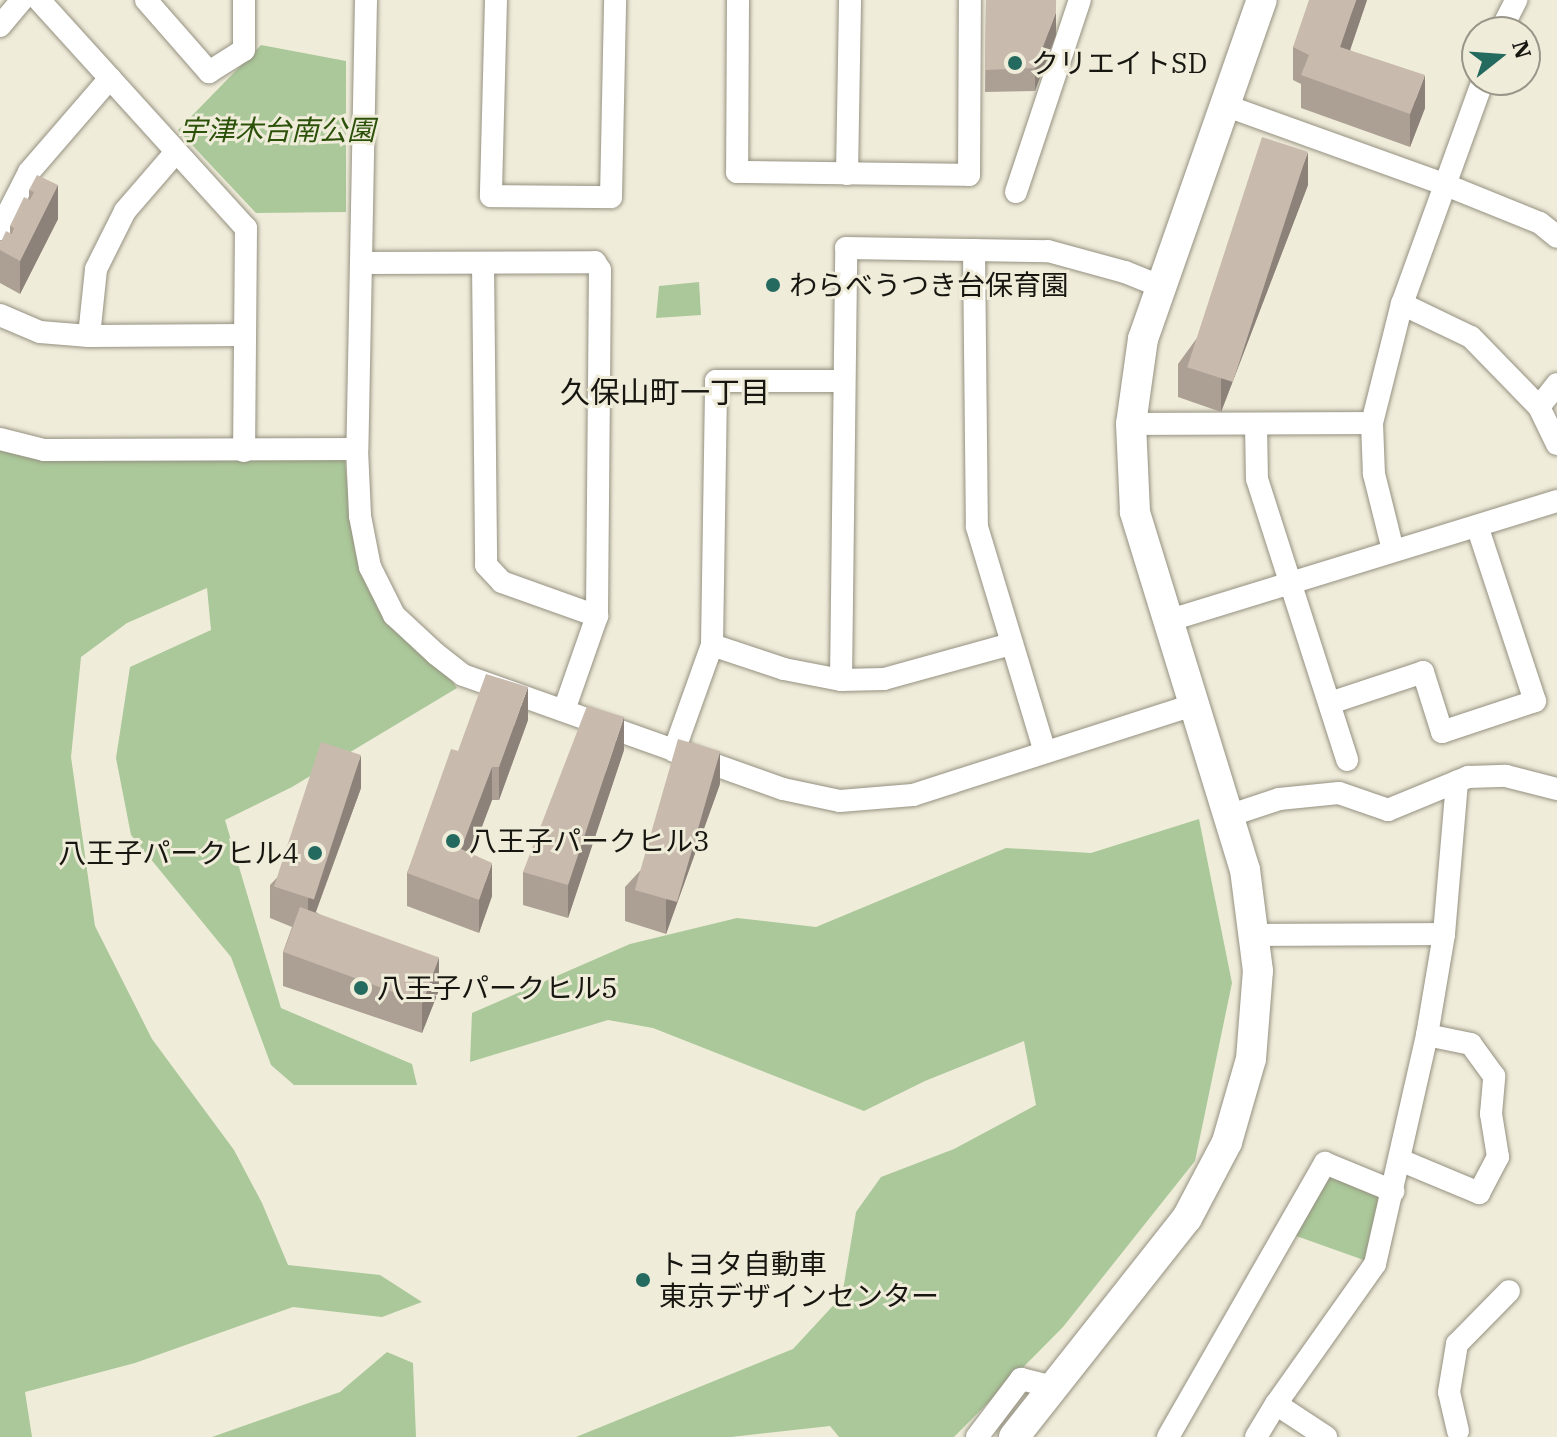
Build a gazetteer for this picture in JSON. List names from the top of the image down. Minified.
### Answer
{"districts":["久保山町一丁目"],"parks":["宇津木台南公園"],"places":["クリエイトSD","わらべうつき台保育園","八王子パークヒル3","八王子パークヒル4","八王子パークヒル5","トヨタ自動車 東京デザインセンター"],"north":"right"}
